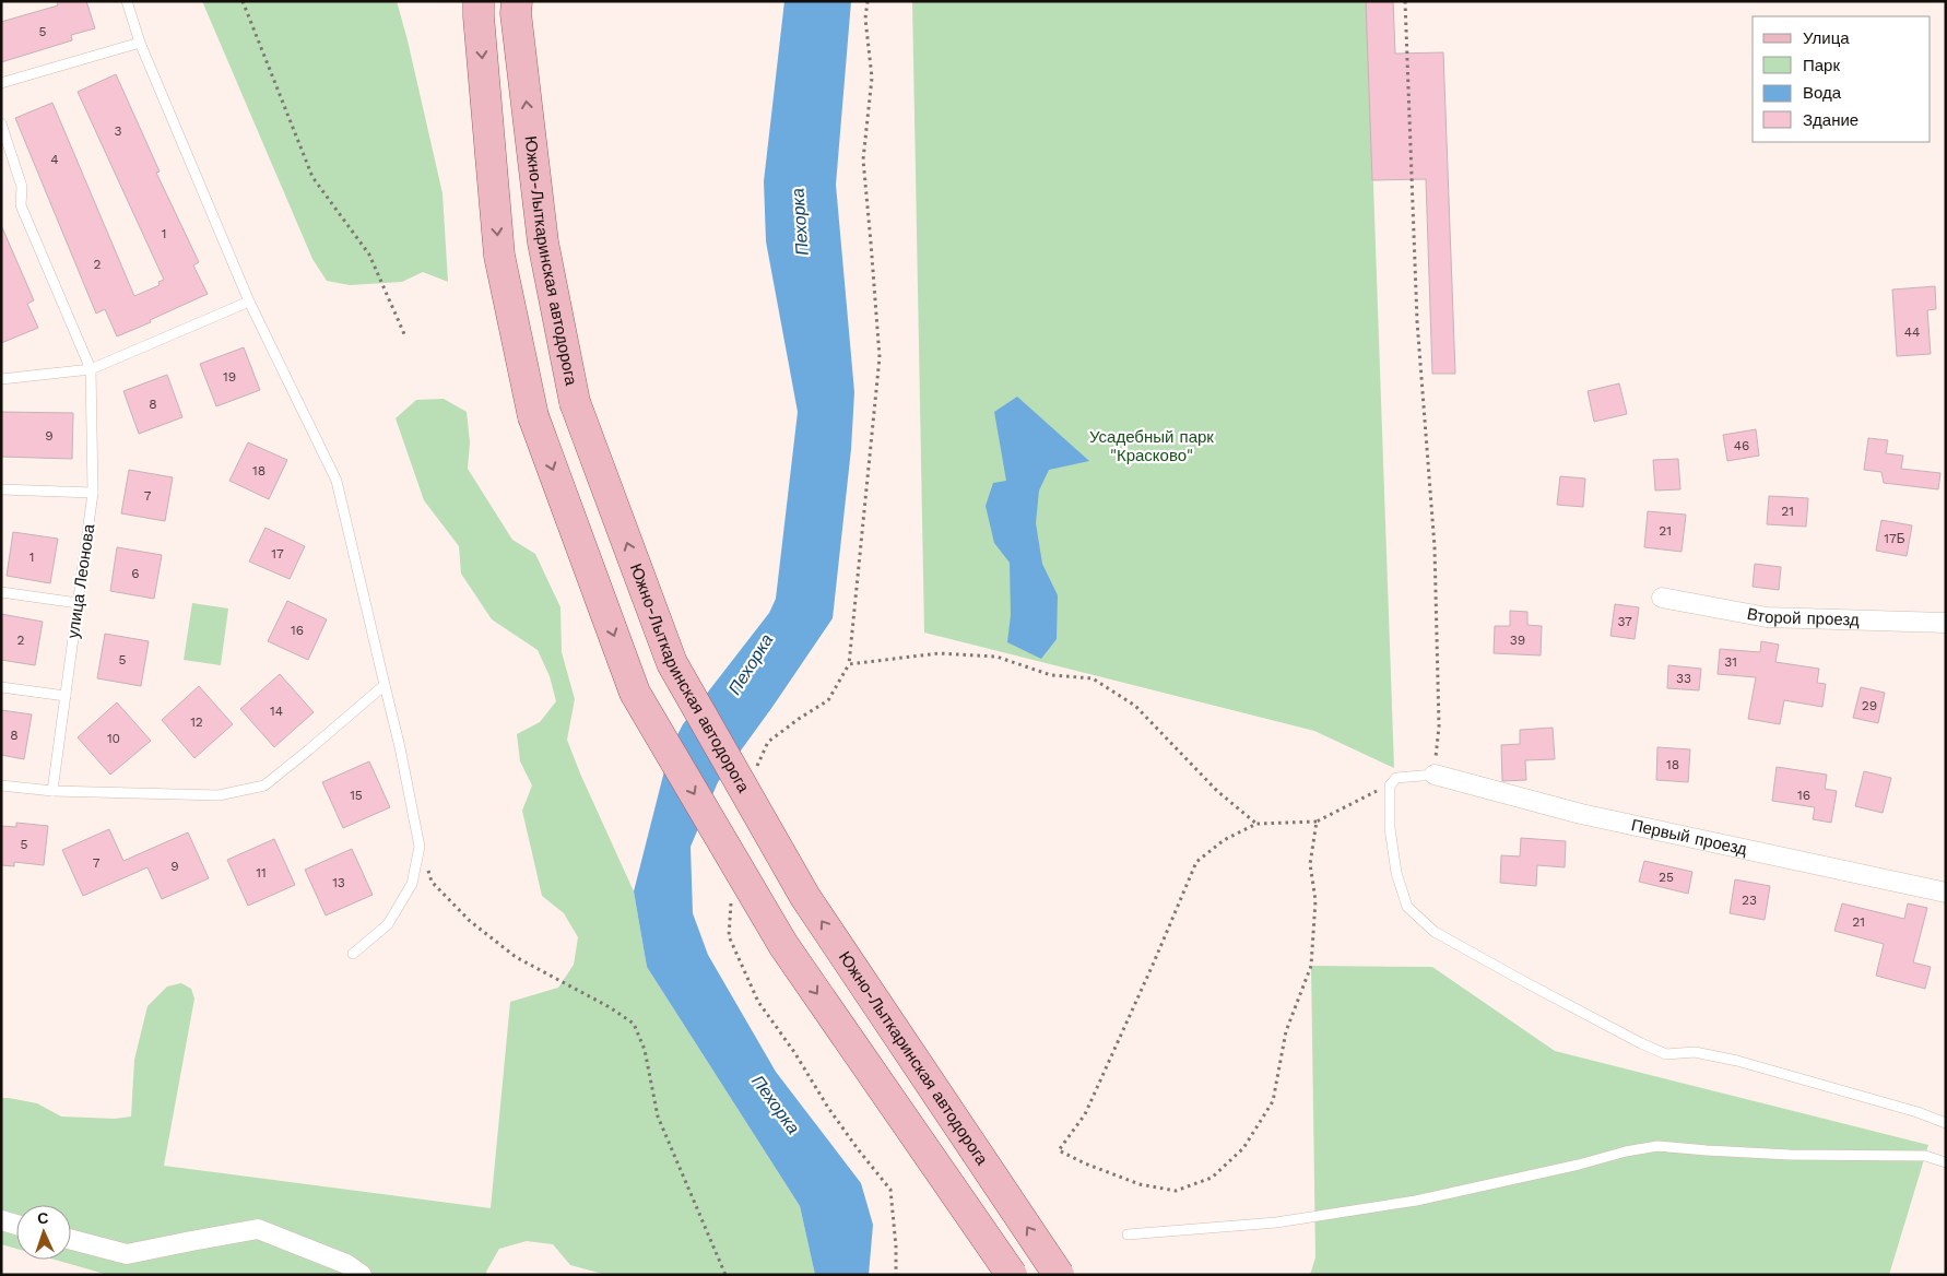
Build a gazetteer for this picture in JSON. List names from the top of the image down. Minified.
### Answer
{"streets":{"main road":["Южно-Лыткаринская автодорога"],"street":["Второй проезд","Первый проезд"],"lane":["улица Леонова"]},"water":["Пехорка"],"parks":["Усадебный парк \"Красково\""],"house_numbers":["5","3","4","1","2","44","19","8","9","46","18","7","21","21","17Б","17","1","6","37","16","2","39","5","31","33","29","14","12","8","10","18","15","16","5","7","9","11","25","13","23","21"],"legend":["Улица","Парк","Вода","Здание"],"north":"top"}
